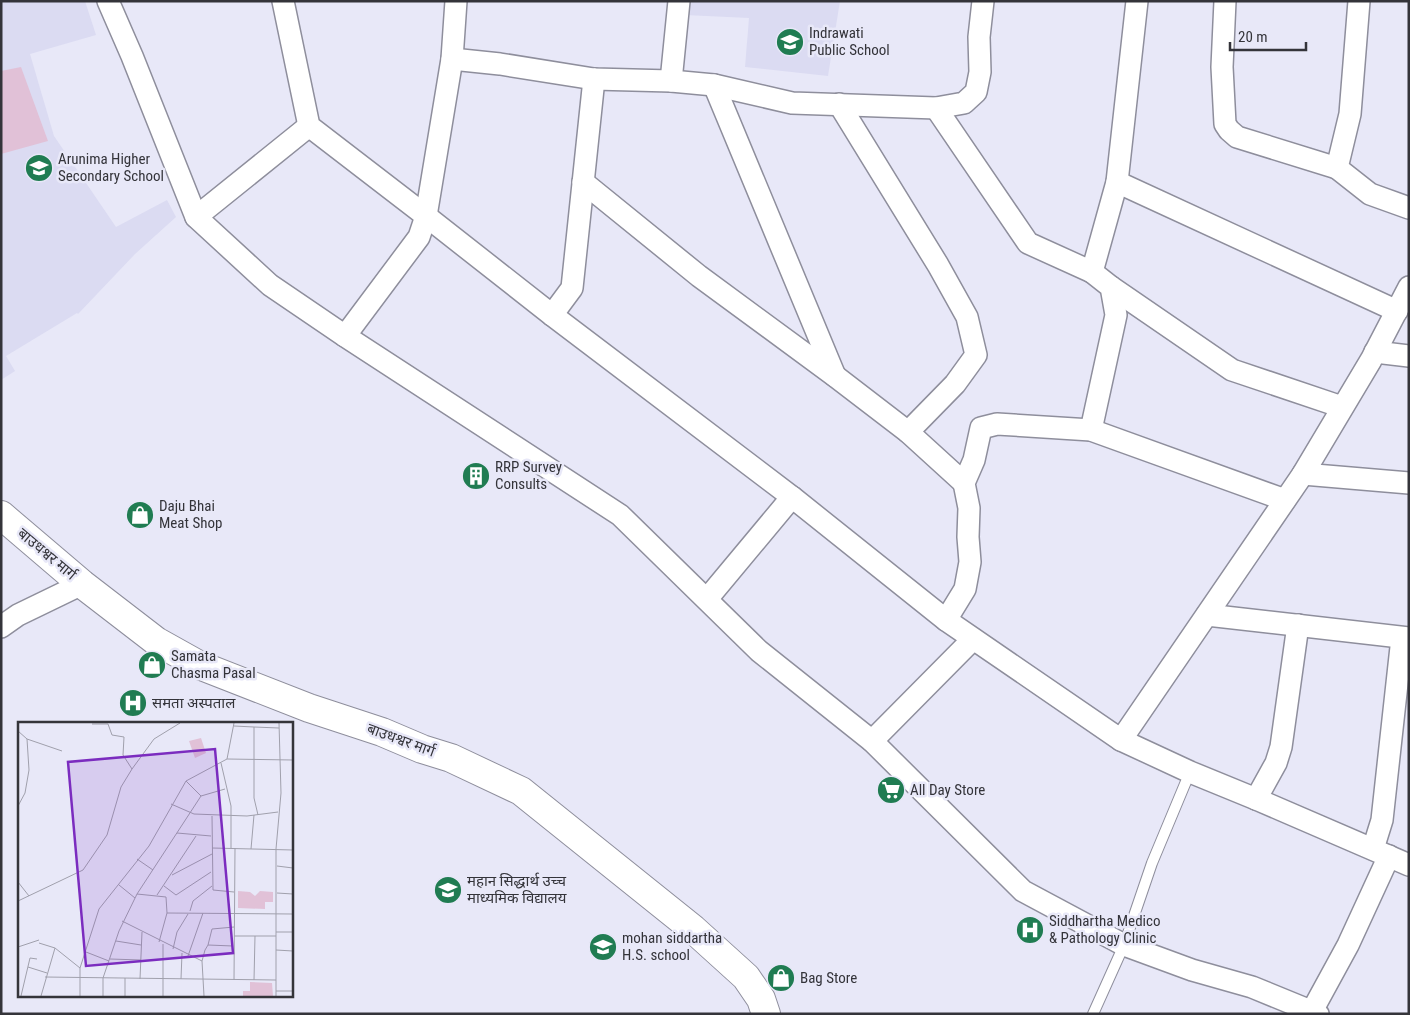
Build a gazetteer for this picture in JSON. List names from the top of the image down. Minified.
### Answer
{"streets":{"main road":["बाउधश्वर मार्ग"]},"places":{"school or university":["Indrawati Public School","Arunima Higher Secondary School","महान सिद्धार्थ उच्च माध्यमिक विद्यालय","mohan siddartha H.S. school"],"building":["RRP Survey Consults"],"shop":["Daju Bhai Meat Shop","Samata Chasma Pasal","Bag Store"],"hospital":["समता अस्पताल","Siddhartha Medico & Pathology Clinic"],"supermarket":["All Day Store"]},"scale_bar":"20 m"}
